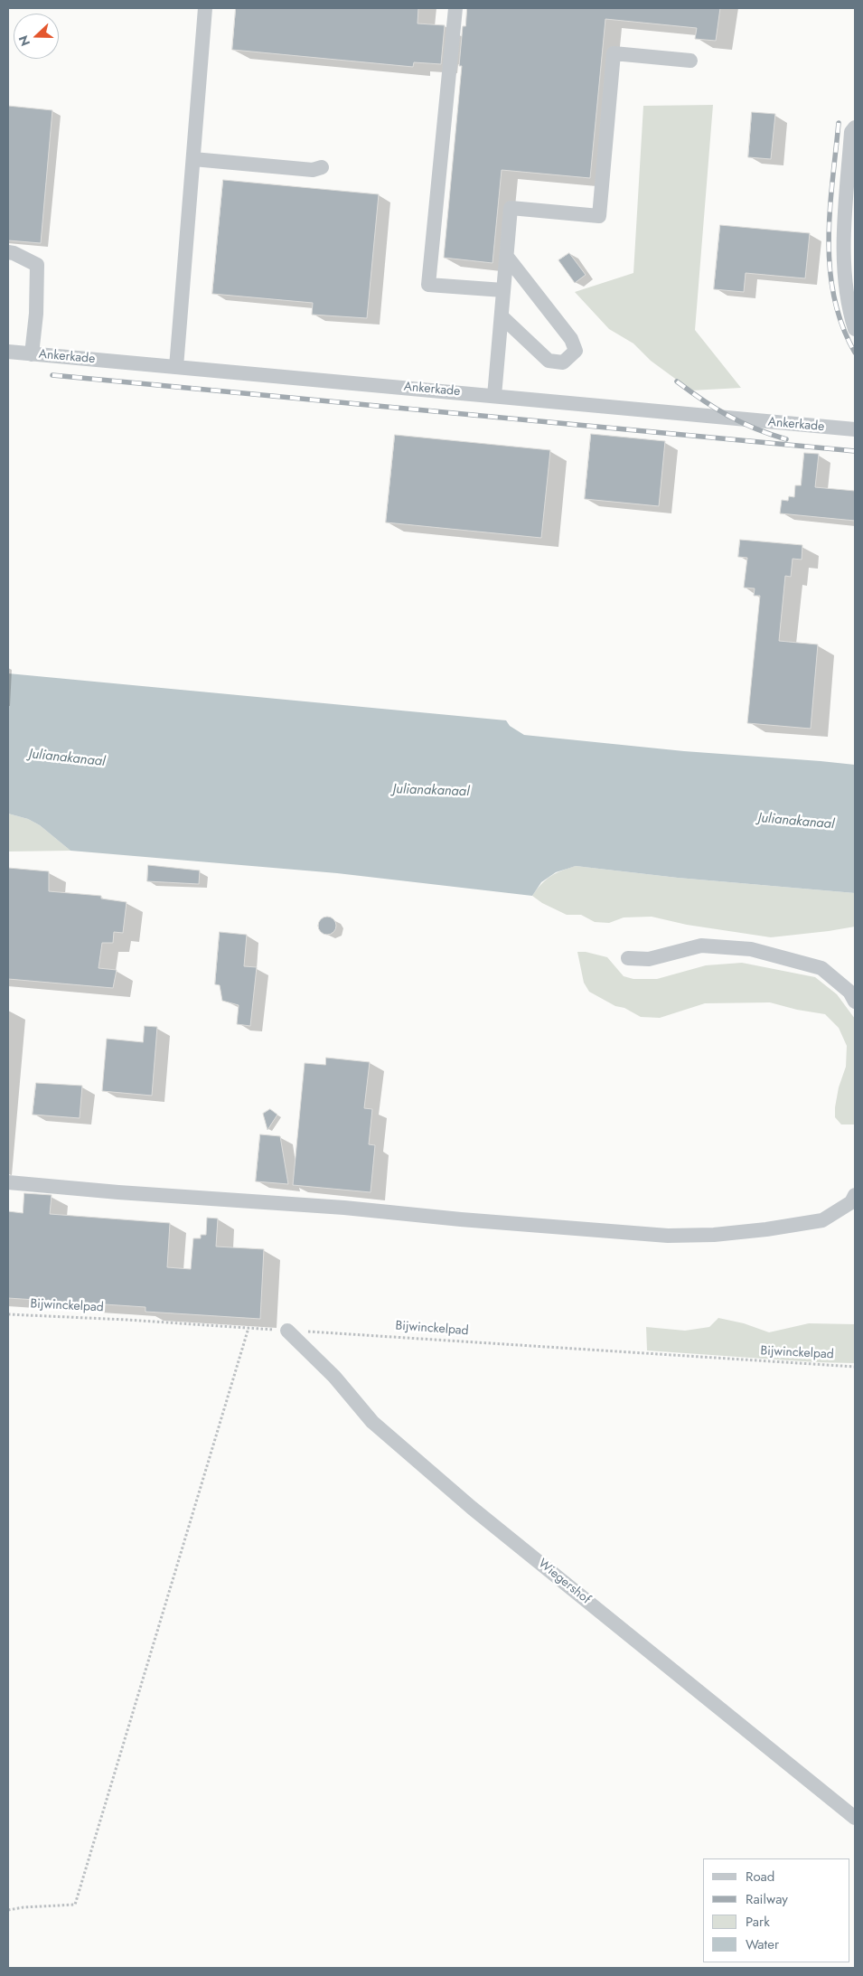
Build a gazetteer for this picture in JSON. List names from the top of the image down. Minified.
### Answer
{"streets":{"street":["Ankerkade","Wiegershof"],"path":["Bijwinckelpad"]},"crossings":[["Bijwinckelpad","Wiegershof"]],"water":["Julianakanaal"],"legend":["Road","Railway","Park","Water"],"north":"left"}
